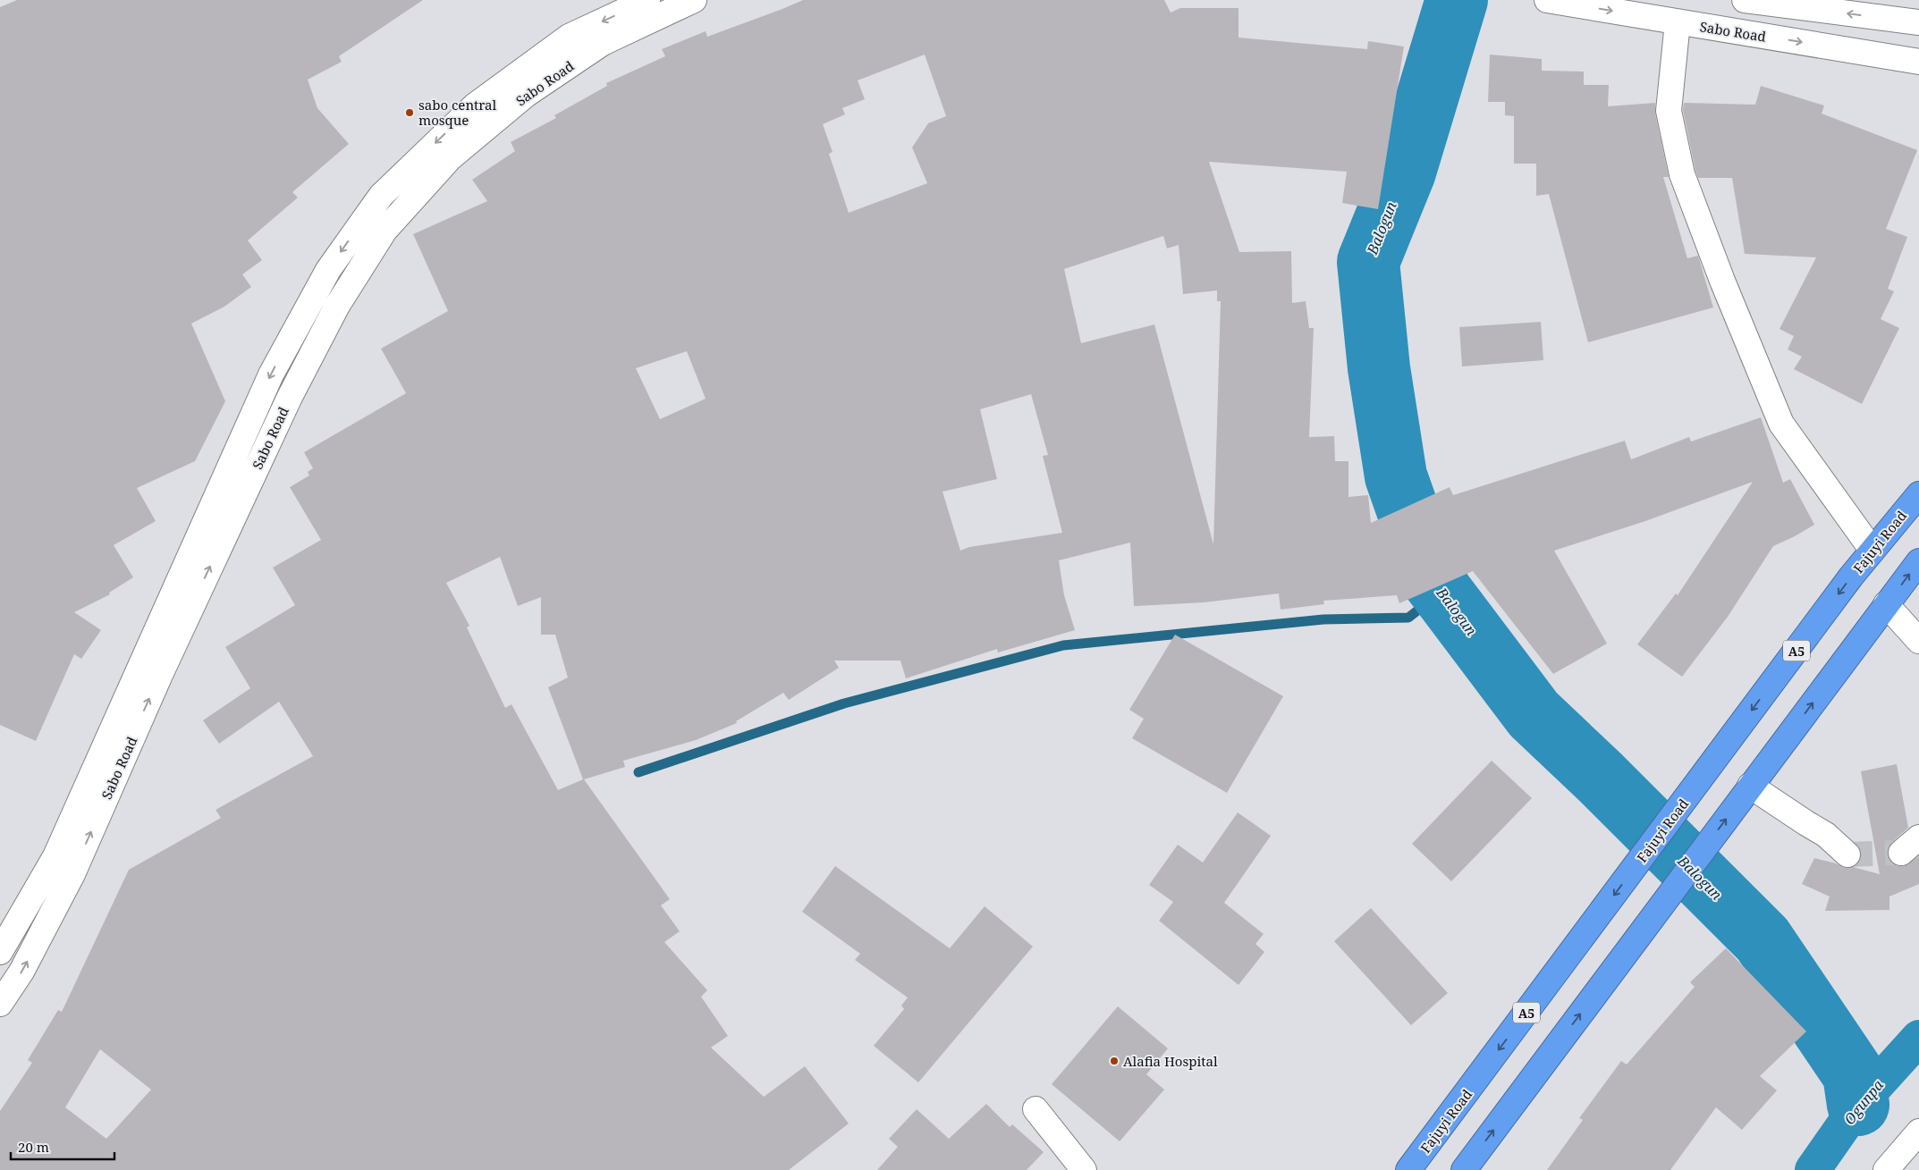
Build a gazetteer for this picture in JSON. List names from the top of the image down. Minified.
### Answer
{"streets":{"highway":["Fajuyi Road","A5"],"street":["Sabo Road"]},"water":["Balogun","Ogunpa"],"places":["sabo central mosque","Alafia Hospital"],"scale_bar":"20 m"}
